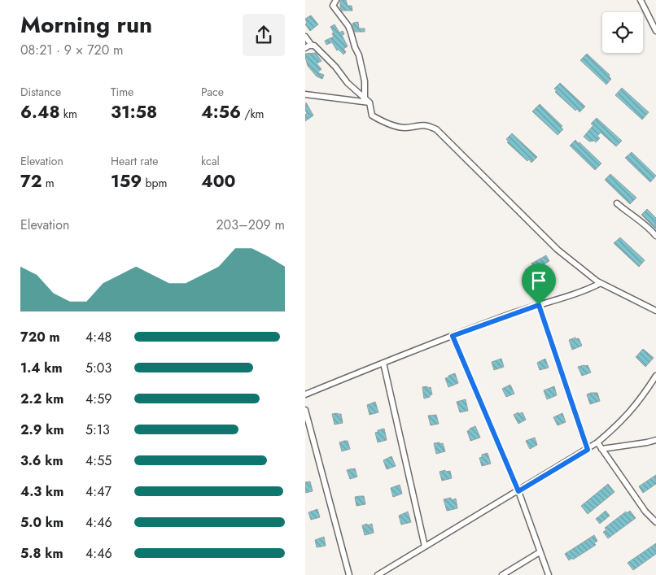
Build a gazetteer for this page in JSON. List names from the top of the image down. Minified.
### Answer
{"page":{"heading":["Morning run","08:21 · 9 × 720 m"],"stats":[["Distance","6.48 km"],["Time","31:58"],["Pace","4:56 /km"],["Elevation","72 m"],["Heart rate","159 bpm"],["kcal","400"]],"chart":["Elevation","203–209 m"],"list":[{"name":"720 m","note":"4:48"},{"name":"1.4 km","note":"5:03"},{"name":"2.2 km","note":"4:59"},{"name":"2.9 km","note":"5:13"},{"name":"3.6 km","note":"4:55"},{"name":"4.3 km","note":"4:47"},{"name":"5.0 km","note":"4:46"},{"name":"5.8 km","note":"4:46"}]}}
